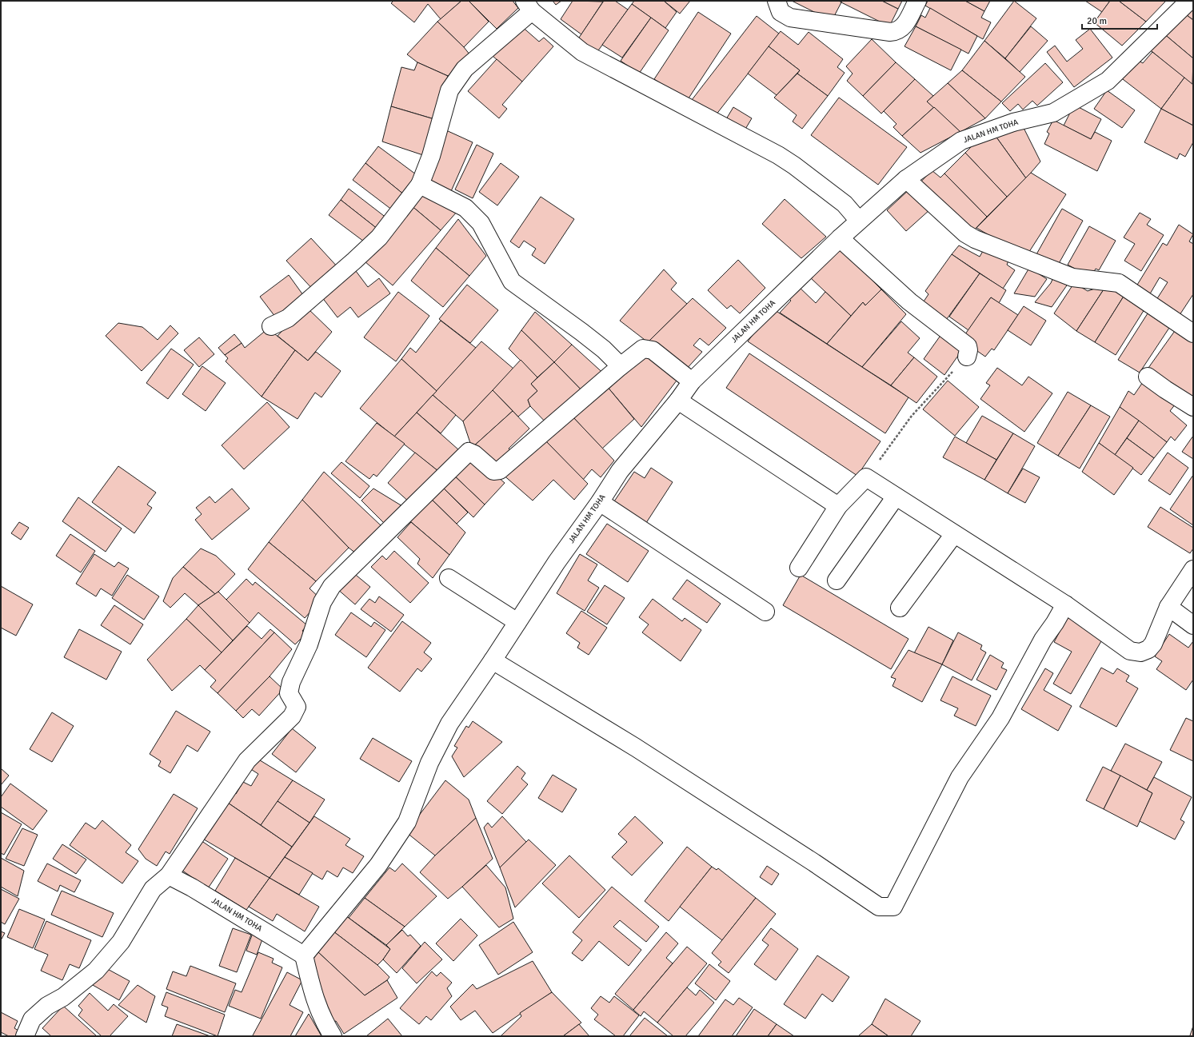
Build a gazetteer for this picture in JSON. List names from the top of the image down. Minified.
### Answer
{"streets":{"street":["JALAN HM TOHA"]},"scale_bar":"20 m"}
